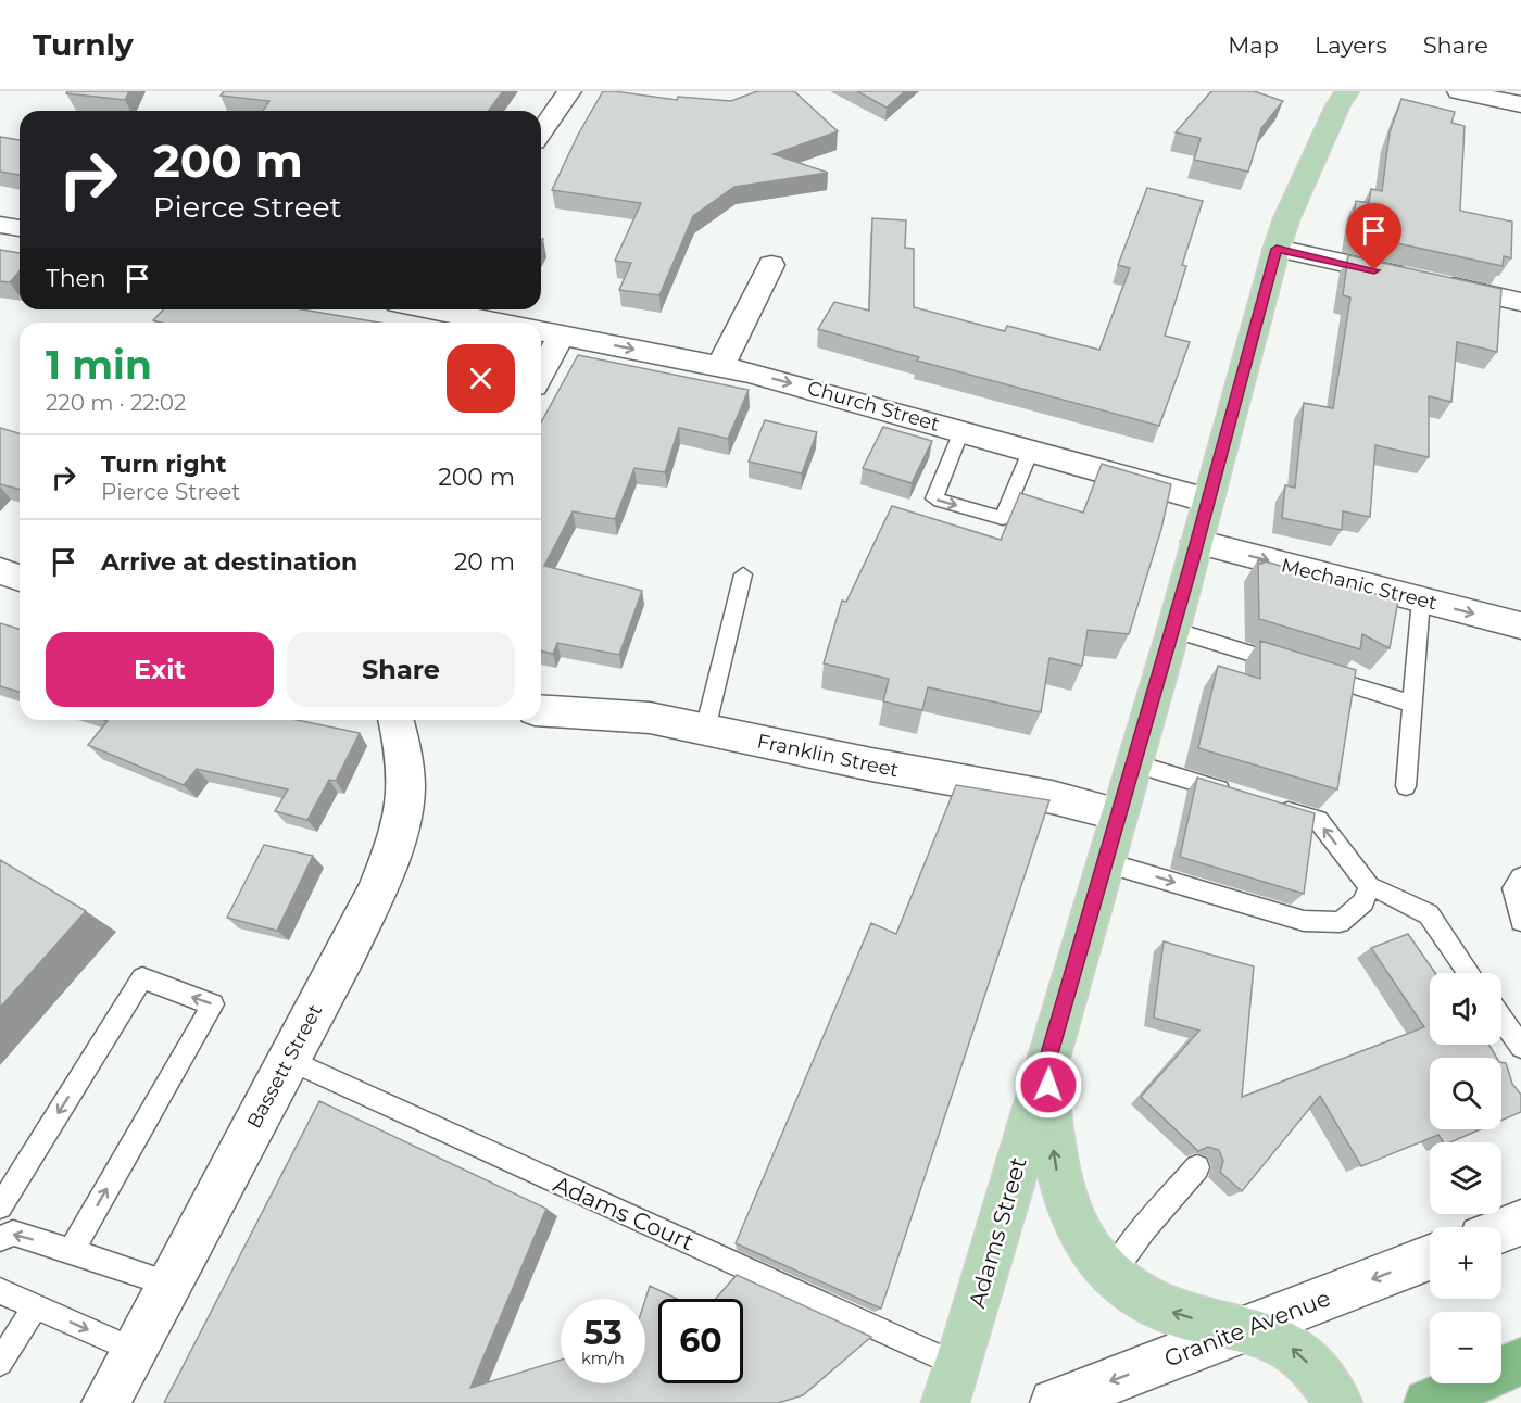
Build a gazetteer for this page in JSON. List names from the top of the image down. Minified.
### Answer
{"streets":{"main road":["Adams Street"],"street":["Church Street","Mechanic Street","Franklin Street","Bassett Street","Granite Avenue"],"lane":["Adams Court"]},"crossings":[["Church Street","Adams Street"],["Mechanic Street","Adams Street"],["Franklin Street","Adams Street"],["Bassett Street","Adams Court"],["Adams Court","Adams Street"],["Adams Street","Granite Avenue"]],"one_way":["Church Street","Granite Avenue"],"page":{"header":"Turnly","nav":["Map","Layers","Share"],"turn":["200 m","Pierce Street"],"then":"Then","heading":["1 min","220 m · 22:02"],"list":[{"name":"Turn right","note":"Pierce Street","value":"200 m"},{"name":"Arrive at destination","value":"20 m"}],"buttons":["Exit","Share"],"map_buttons":["+","−"],"speed":"53 km/h","limit":"60"}}
